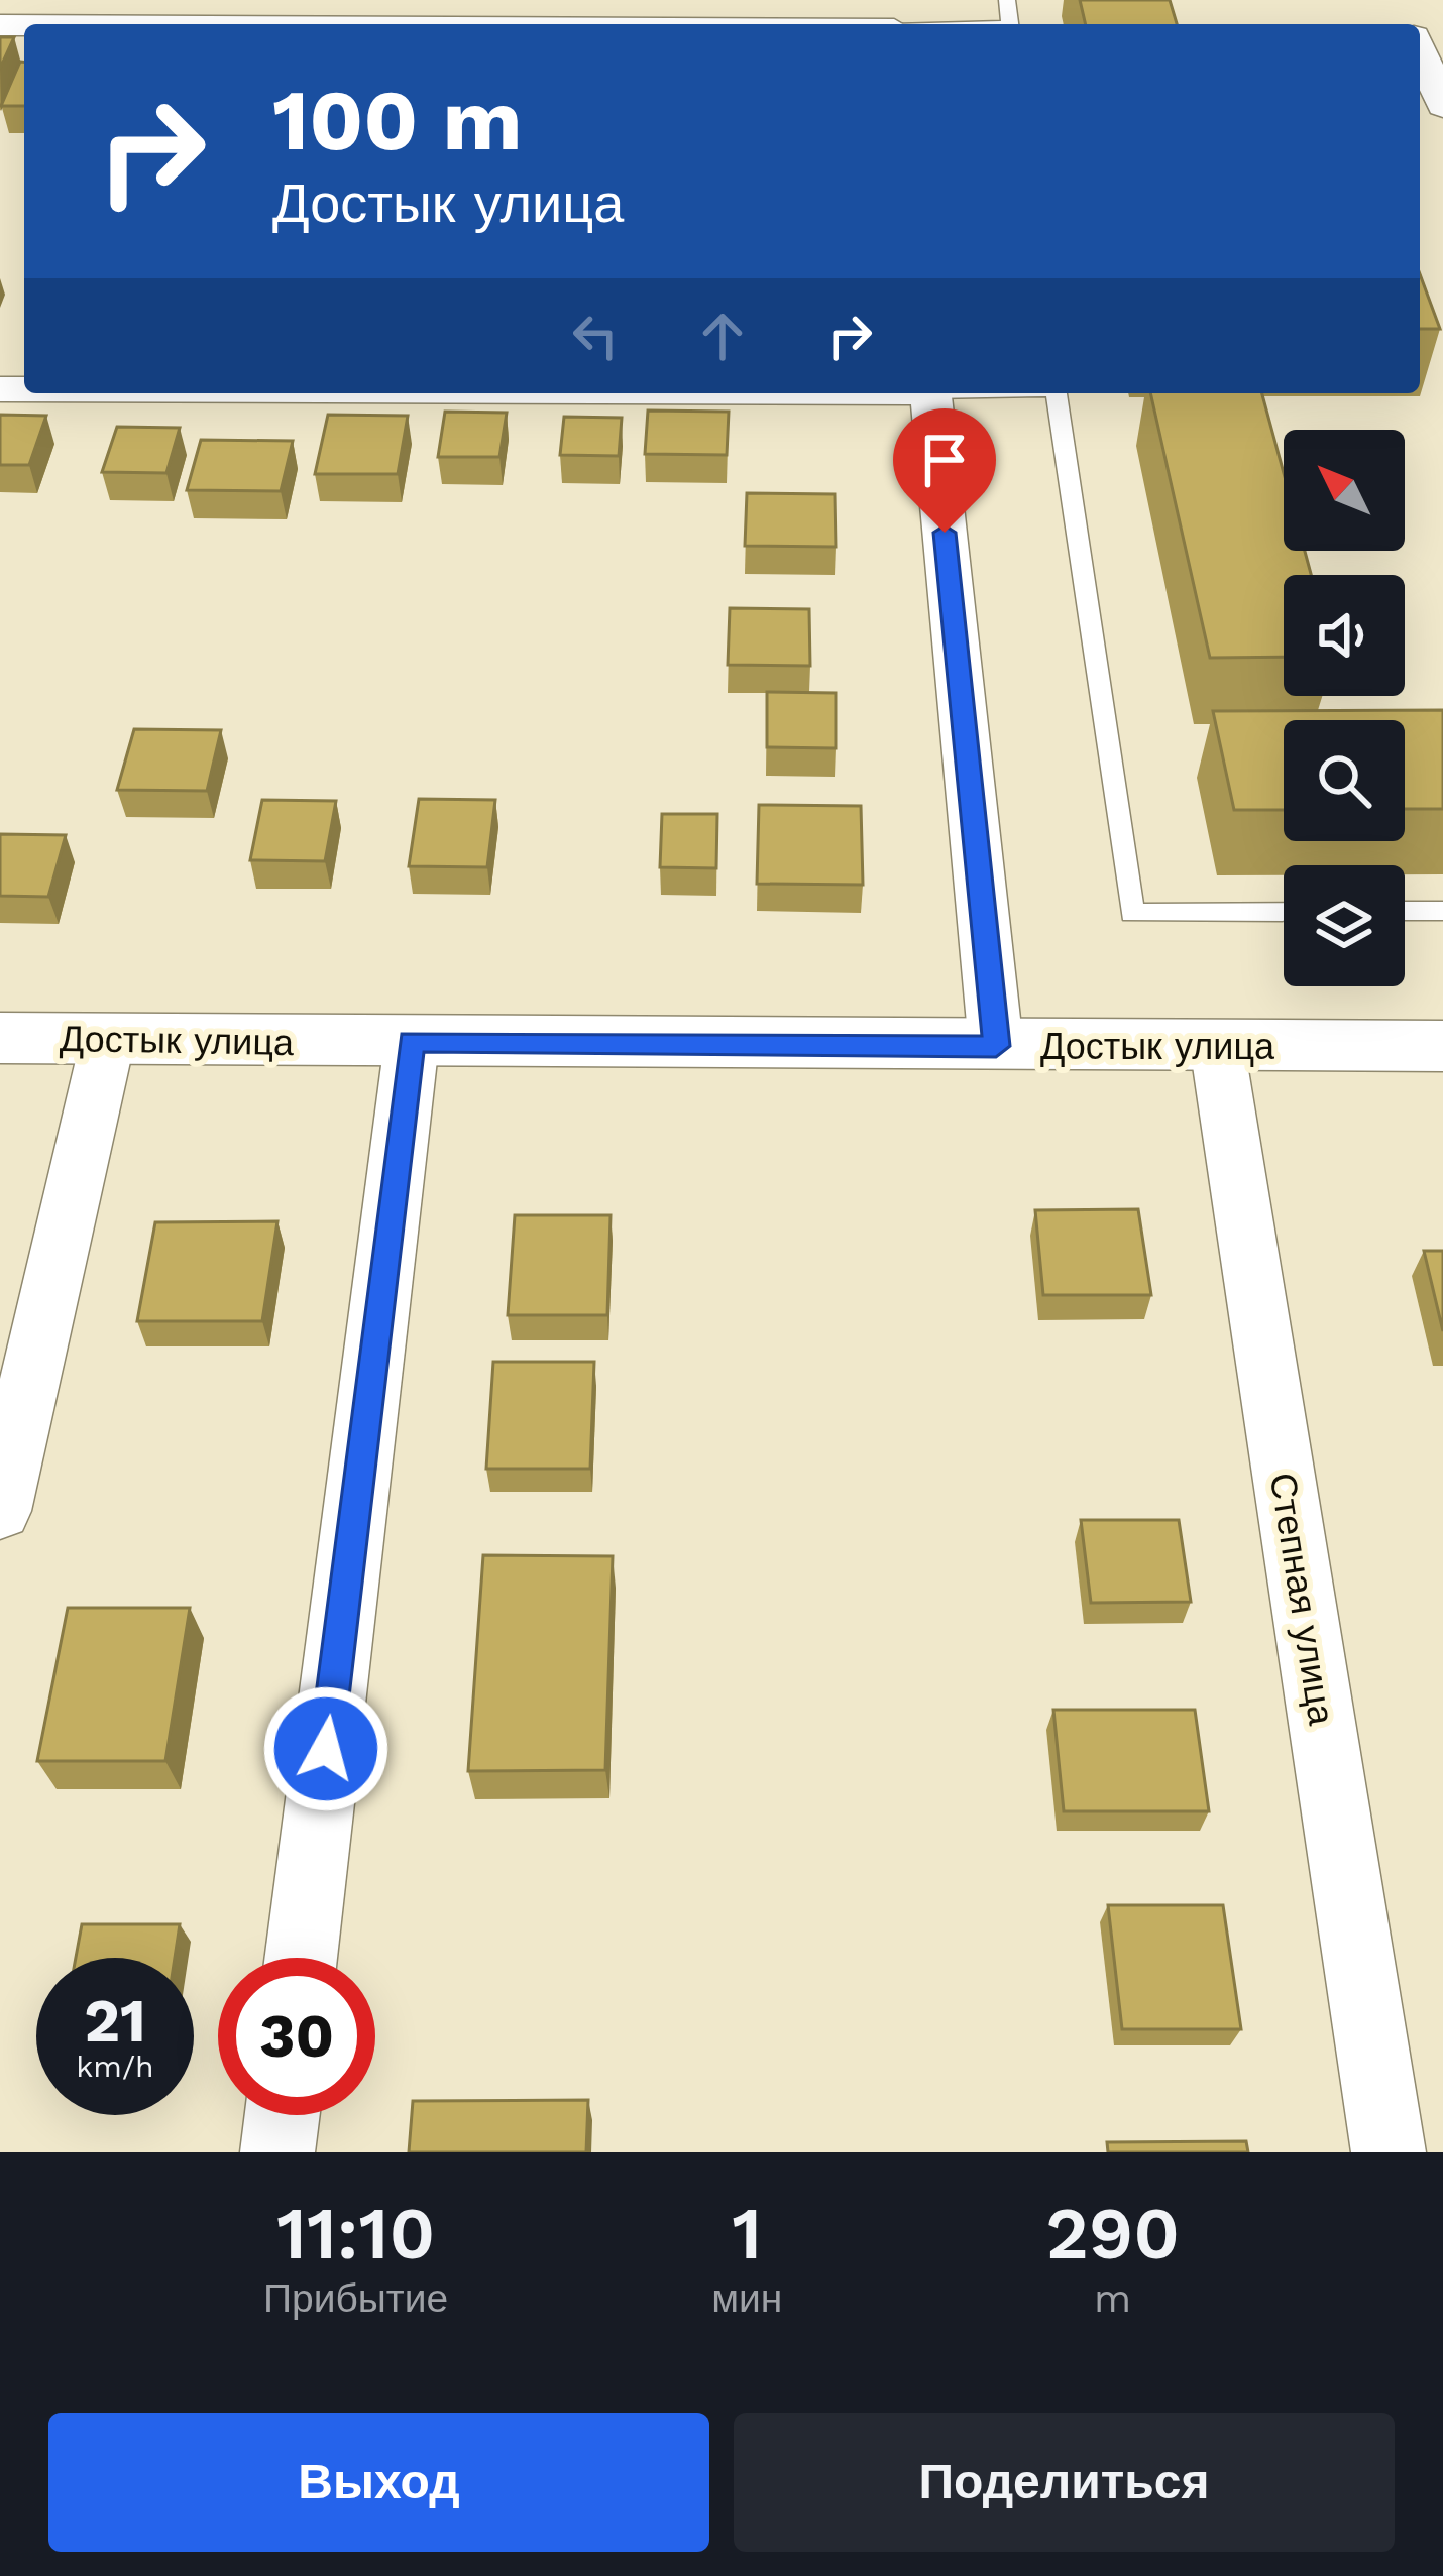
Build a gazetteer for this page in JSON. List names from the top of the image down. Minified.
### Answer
{"streets":{"street":["Достык улица","Степная улица"]},"crossings":[["Достык улица","Степная улица"]],"north":"top left","page":{"turn":["100 m","Достык улица"],"speed":"21 km/h","limit":"30","eta":["11:10","Прибытие","1","мин","290","m"],"buttons":["Выход","Поделиться"]}}
